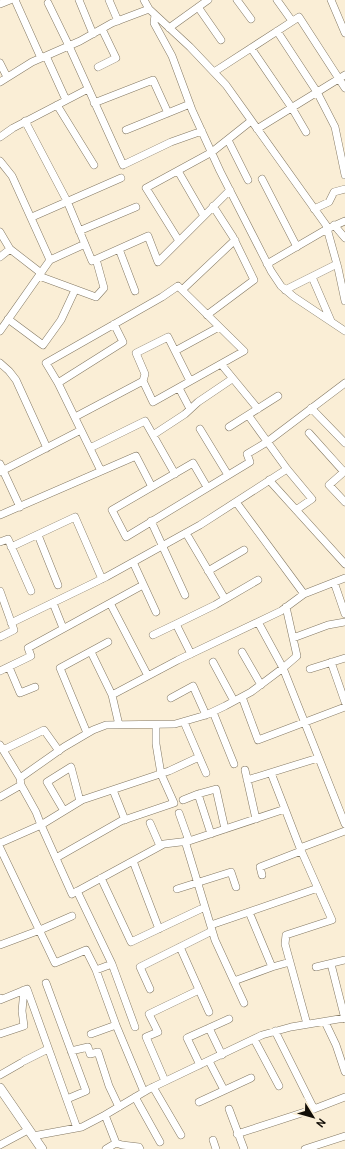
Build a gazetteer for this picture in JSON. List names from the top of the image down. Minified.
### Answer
{"north":"bottom right"}
